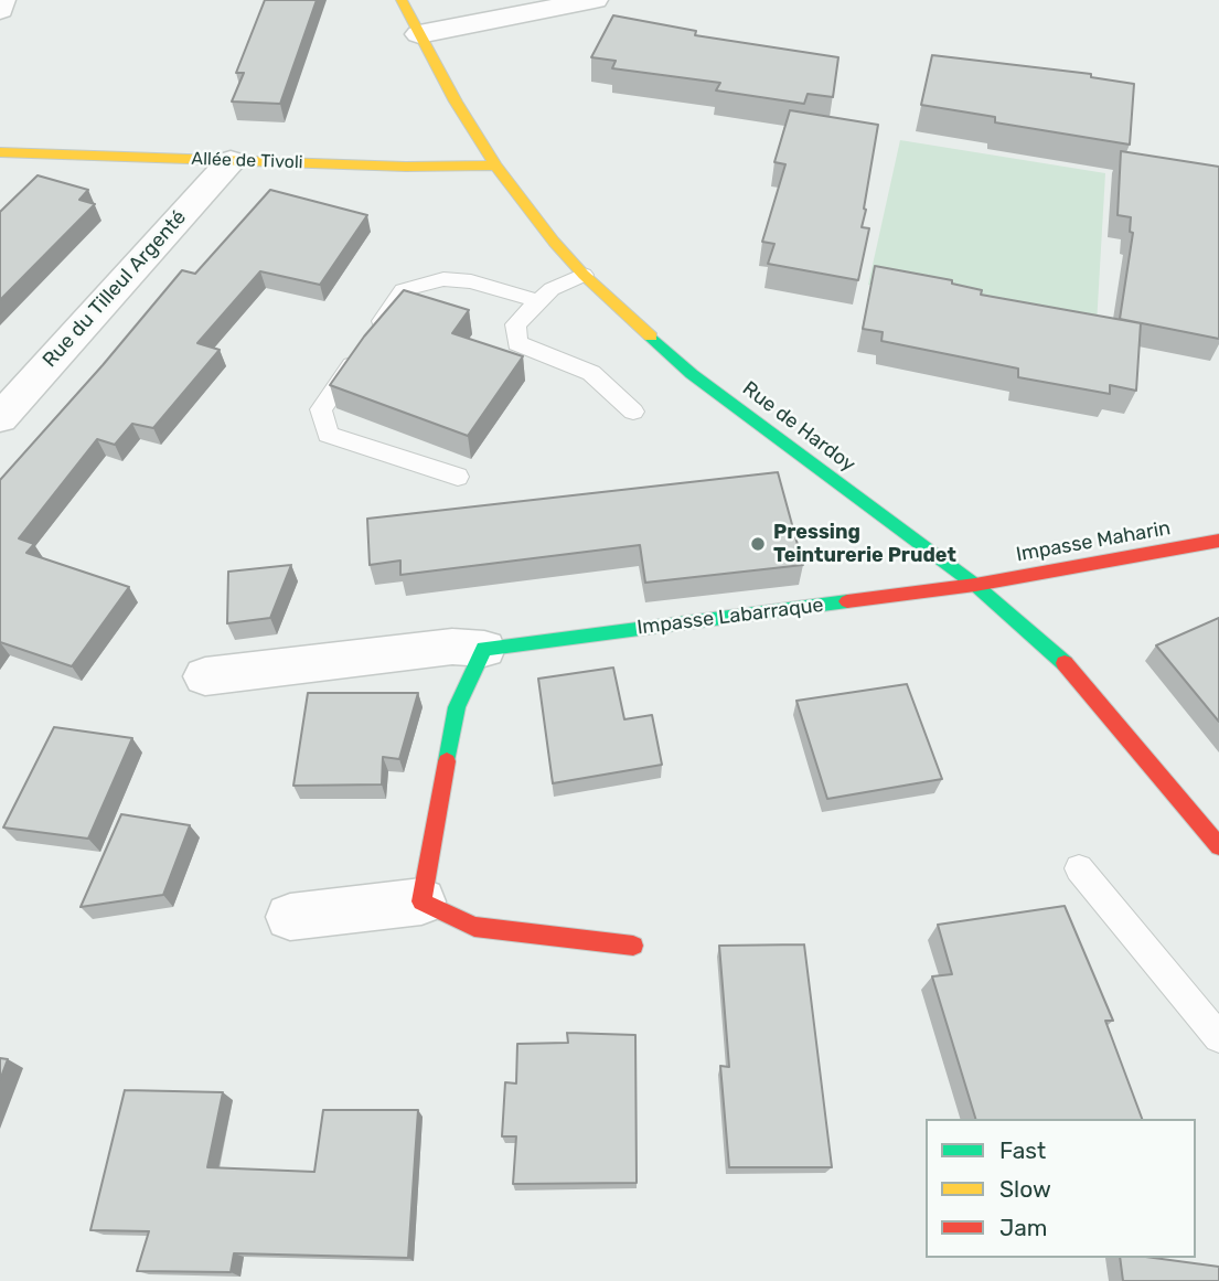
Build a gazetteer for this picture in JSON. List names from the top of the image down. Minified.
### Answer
{"streets":{"street":["Allée de Tivoli","Rue du Tilleul Argenté","Rue de Hardoy","Impasse Maharin","Impasse Labarraque"]},"crossings":[["Allée de Tivoli","Rue du Tilleul Argenté"],["Allée de Tivoli","Rue de Hardoy"],["Rue de Hardoy","Impasse Maharin"],["Rue de Hardoy","Impasse Labarraque"],["Impasse Maharin","Impasse Labarraque"]],"places":["Pressing Teinturerie Prudet"],"legend":["Fast","Slow","Jam"]}
